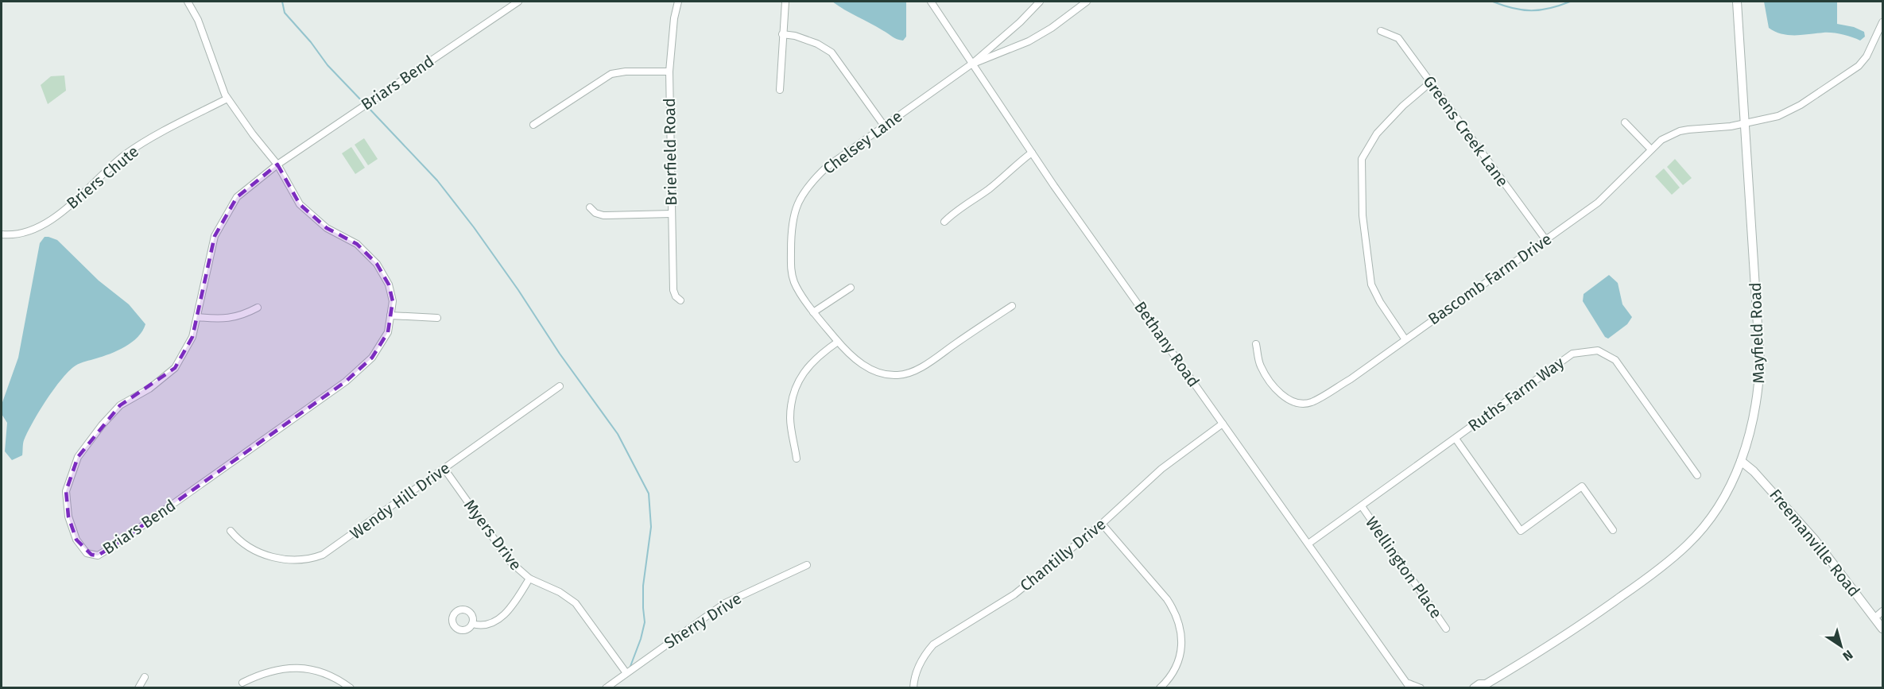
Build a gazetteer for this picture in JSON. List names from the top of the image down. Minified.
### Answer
{"streets":{"street":["Briars Bend","Greens Creek Lane","Chelsey Lane","Brierfield Road","Briers Chute","Bascomb Farm Drive","Mayfield Road","Bethany Road","Ruths Farm Way","Wendy Hill Drive","Myers Drive","Freemanville Road","Chantilly Drive","Wellington Place","Sherry Drive"]},"crossings":[["Greens Creek Lane","Bascomb Farm Drive"],["Chelsey Lane","Bethany Road"],["Bascomb Farm Drive","Mayfield Road"],["Mayfield Road","Freemanville Road"],["Bethany Road","Ruths Farm Way"],["Bethany Road","Chantilly Drive"],["Ruths Farm Way","Wellington Place"],["Wendy Hill Drive","Myers Drive"],["Myers Drive","Sherry Drive"]],"north":"bottom right"}
